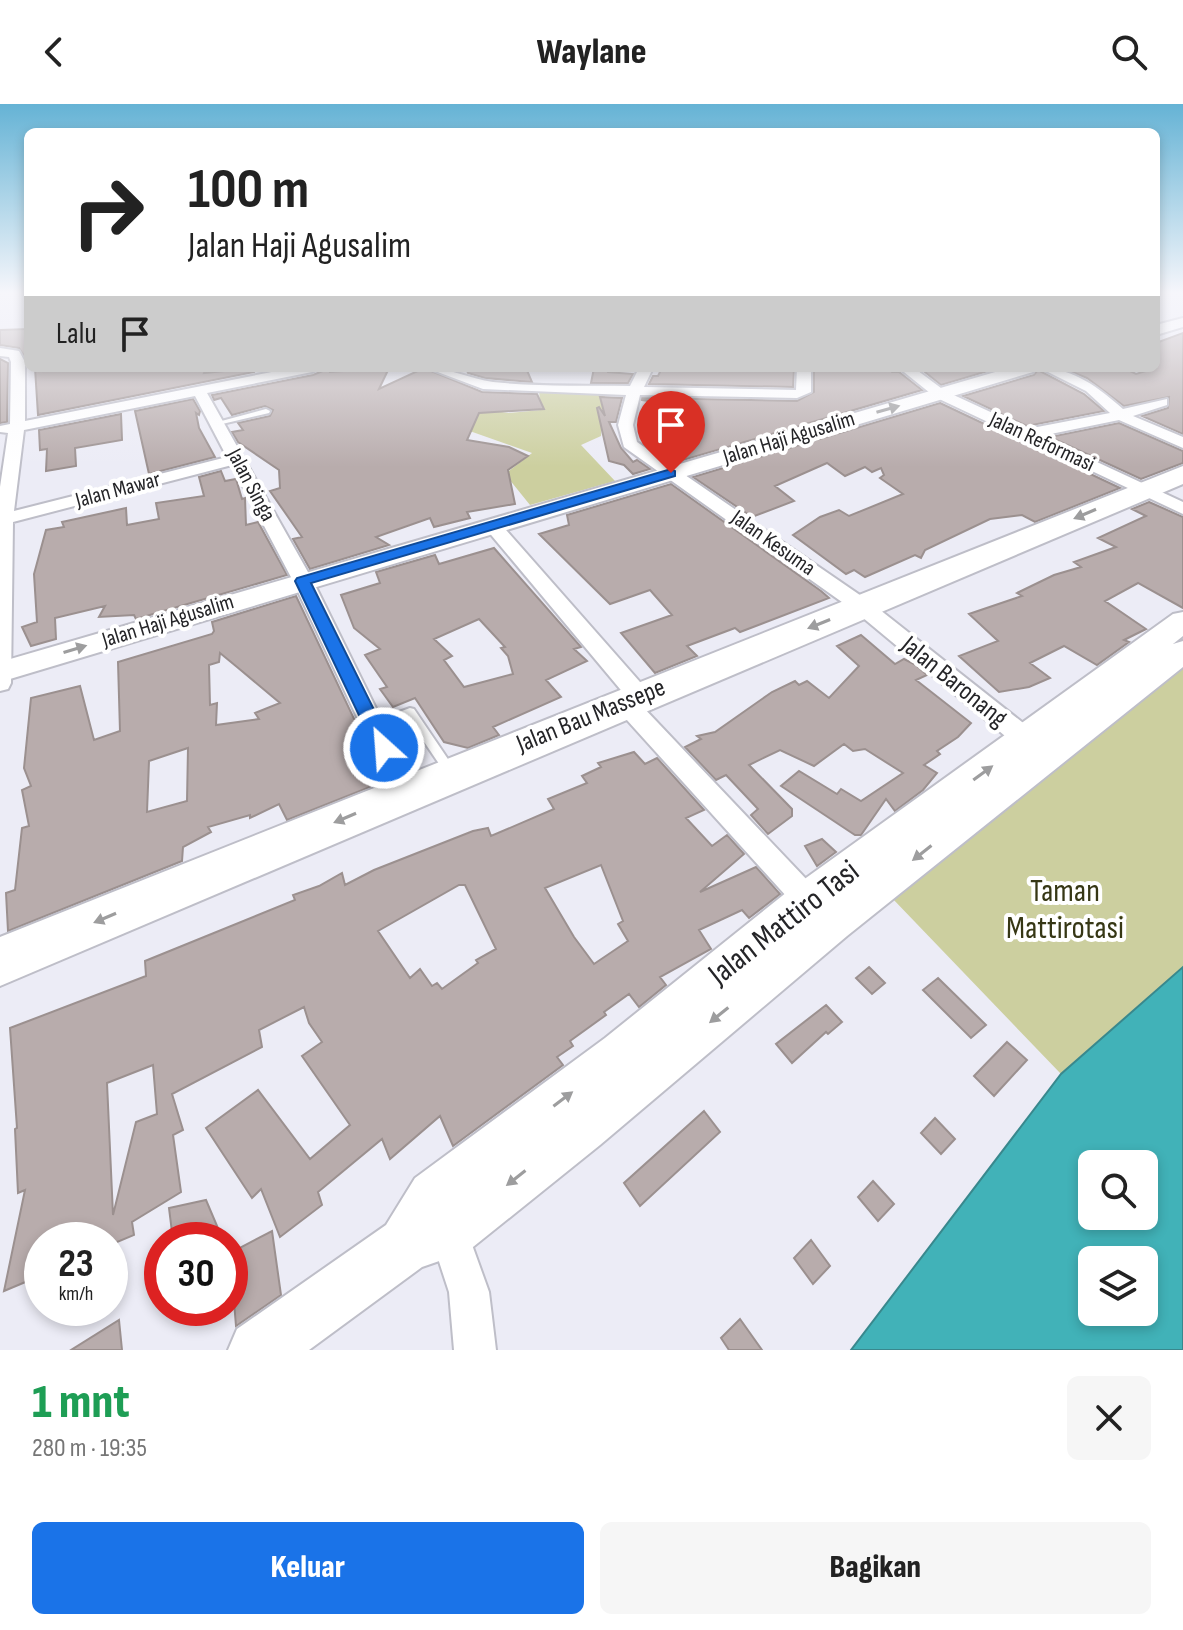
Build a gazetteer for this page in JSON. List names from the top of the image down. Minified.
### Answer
{"streets":{"highway":["Jalan Bau Massepe"],"main road":["Jalan Mattiro Tasi"],"street":["Jalan Haji Agusalim","Jalan Reformasi","Jalan Singa","Jalan Mawar","Jalan Kesuma","Jalan Baronang"]},"crossings":[["Jalan Haji Agusalim","Jalan Reformasi"],["Jalan Haji Agusalim","Jalan Singa"],["Jalan Haji Agusalim","Jalan Kesuma"],["Jalan Reformasi","Jalan Bau Massepe"],["Jalan Singa","Jalan Mawar"],["Jalan Singa","Jalan Bau Massepe"],["Jalan Kesuma","Jalan Baronang"],["Jalan Kesuma","Jalan Bau Massepe"],["Jalan Baronang","Jalan Bau Massepe"],["Jalan Baronang","Jalan Mattiro Tasi"]],"one_way":["Jalan Bau Massepe"],"parks":["Taman Mattirotasi"],"page":{"header":"Waylane","turn":["100 m","Jalan Haji Agusalim"],"then":"Lalu","speed":"23 km/h","limit":"30","heading":["1 mnt","280 m · 19:35"],"buttons":["Keluar","Bagikan"]}}
